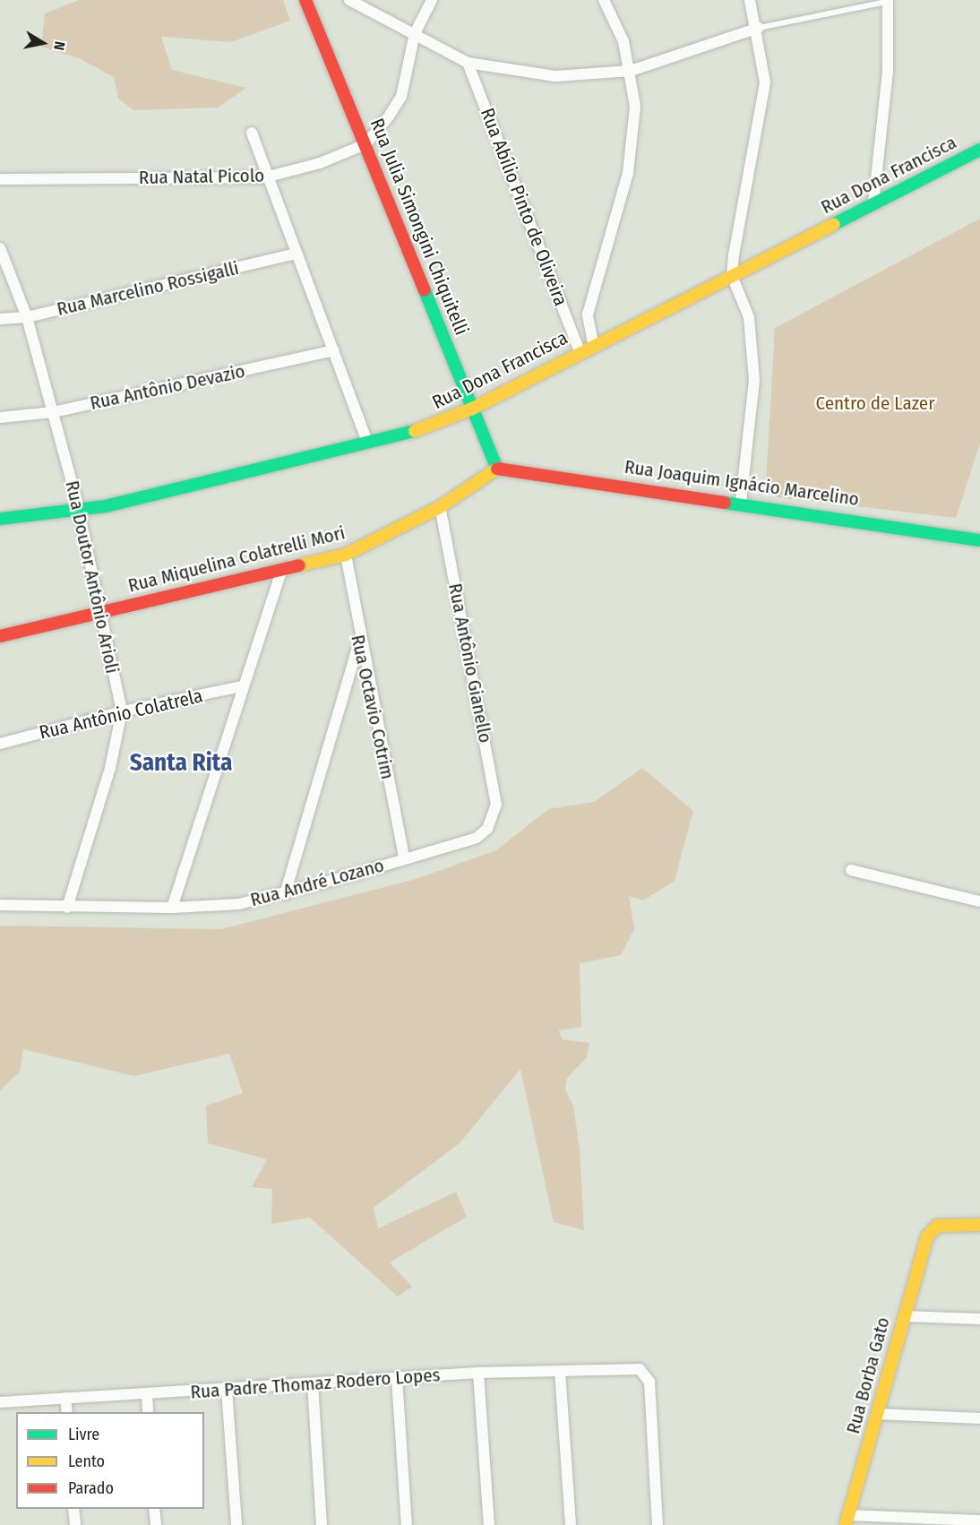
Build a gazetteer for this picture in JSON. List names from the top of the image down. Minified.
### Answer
{"streets":{"street":["Rua Dona Francisca","Rua Natal Picolo","Rua Abílio Pinto de Oliveira","Rua Julia Simongini Chiquitelli","Rua Marcelino Rossigalli","Rua Antônio Devazio","Rua Joaquim Ignácio Marcelino","Rua Miquelina Colatrelli Mori","Rua Doutor Antônio Arioli","Rua Antônio Gianello","Rua Octavio Cotrim","Rua Antônio Colatrela","Rua André Lozano","Rua Borba Gato","Rua Padre Thomaz Rodero Lopes"]},"crossings":[["Rua Dona Francisca","Rua Abílio Pinto de Oliveira"],["Rua Dona Francisca","Rua Julia Simongini Chiquitelli"],["Rua Dona Francisca","Rua Doutor Antônio Arioli"],["Rua Natal Picolo","Rua Julia Simongini Chiquitelli"],["Rua Julia Simongini Chiquitelli","Rua Joaquim Ignácio Marcelino"],["Rua Julia Simongini Chiquitelli","Rua Miquelina Colatrelli Mori"],["Rua Marcelino Rossigalli","Rua Doutor Antônio Arioli"],["Rua Antônio Devazio","Rua Doutor Antônio Arioli"],["Rua Joaquim Ignácio Marcelino","Rua Miquelina Colatrelli Mori"],["Rua Miquelina Colatrelli Mori","Rua Doutor Antônio Arioli"],["Rua Miquelina Colatrelli Mori","Rua Antônio Gianello"],["Rua Miquelina Colatrelli Mori","Rua Octavio Cotrim"],["Rua Doutor Antônio Arioli","Rua Antônio Colatrela"],["Rua Doutor Antônio Arioli","Rua André Lozano"],["Rua Antônio Gianello","Rua André Lozano"],["Rua Octavio Cotrim","Rua André Lozano"]],"districts":["Santa Rita"],"parks":["Centro de Lazer"],"legend":["Livre","Lento","Parado"],"north":"right"}
